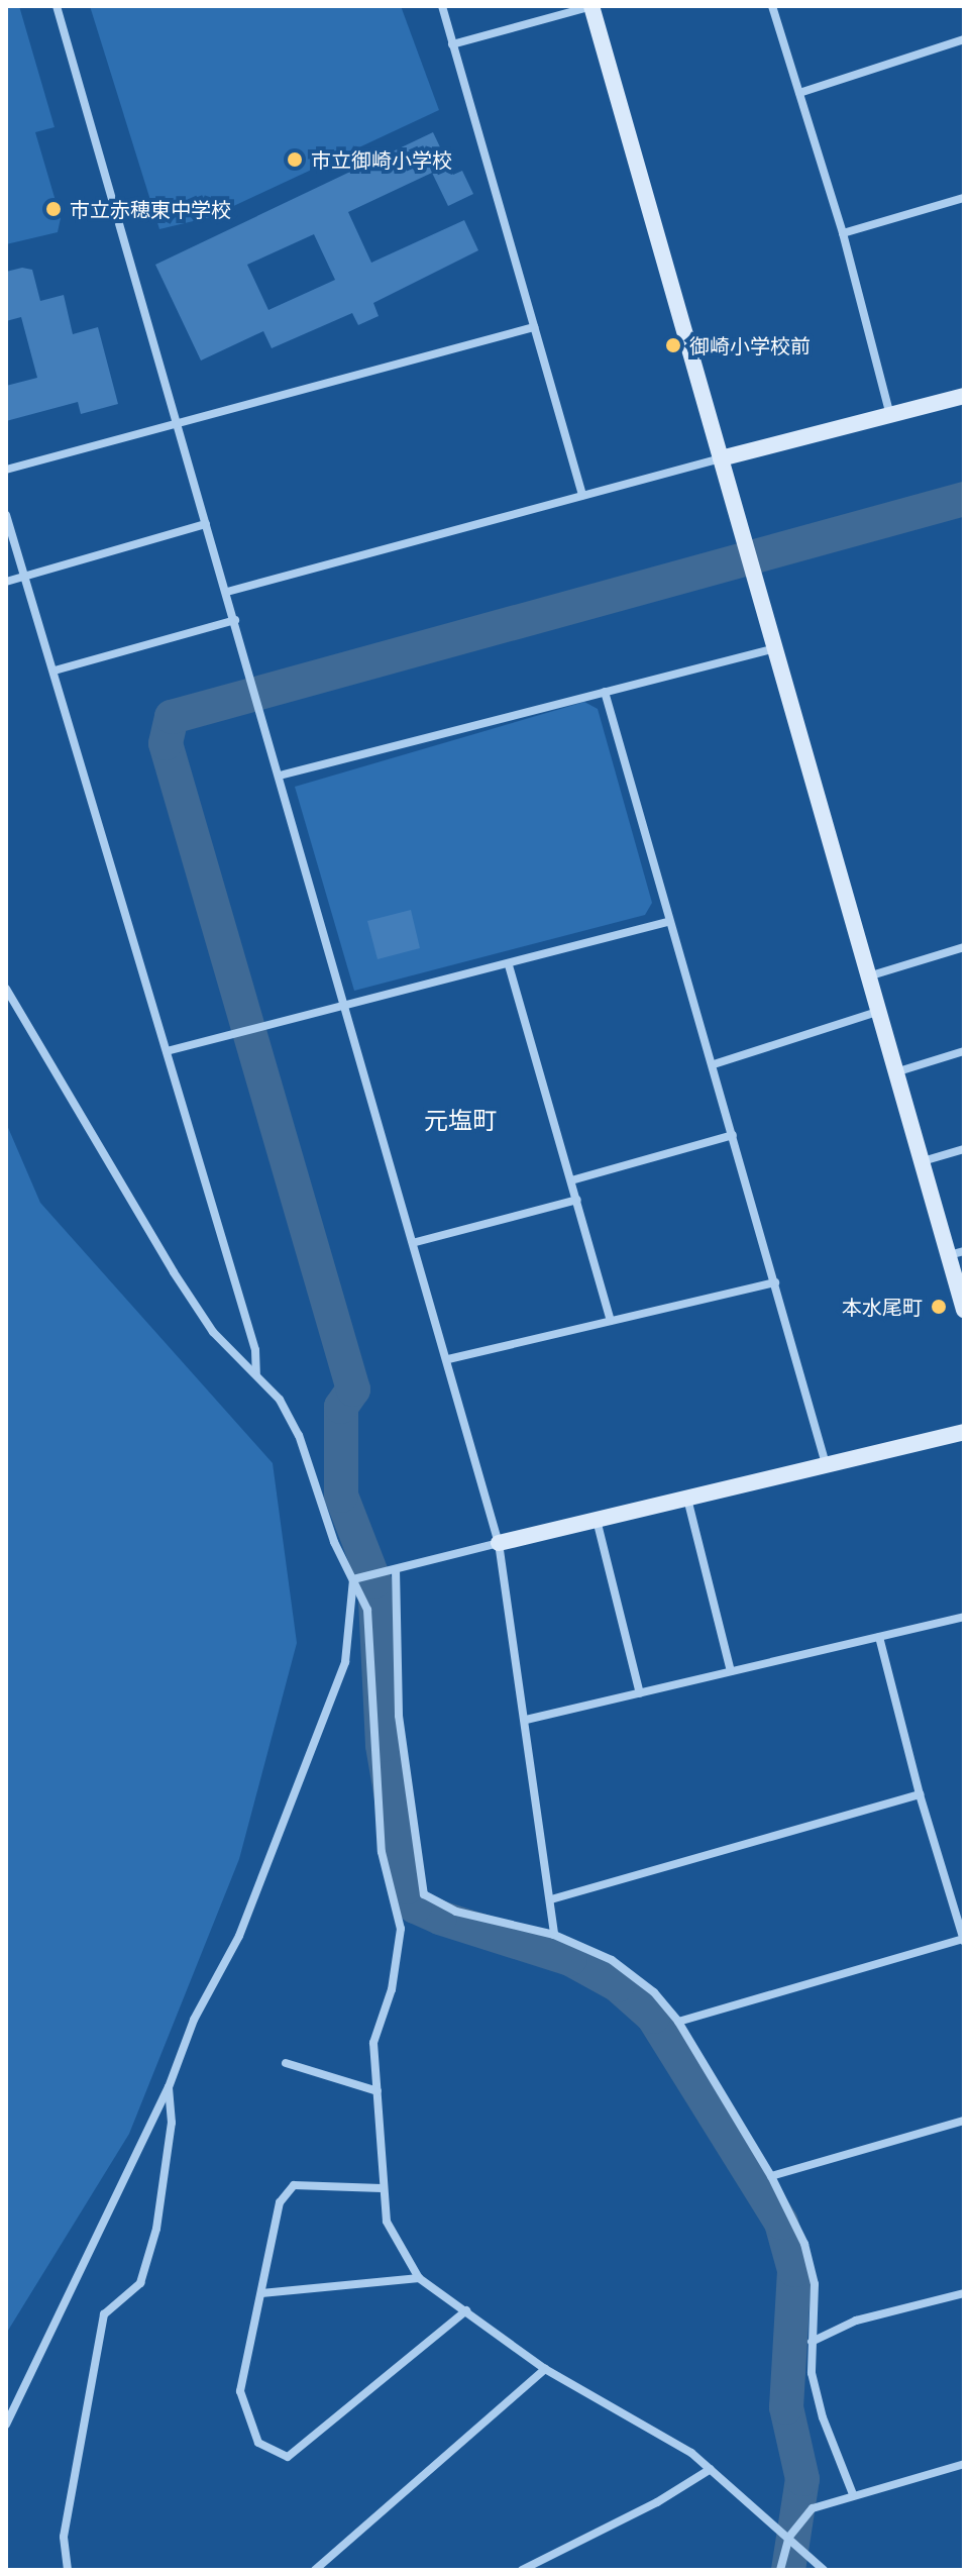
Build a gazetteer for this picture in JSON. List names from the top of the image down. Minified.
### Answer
{"districts":["元塩町"],"places":["市立御崎小学校","市立赤穂東中学校","御崎小学校前","本水尾町"]}
